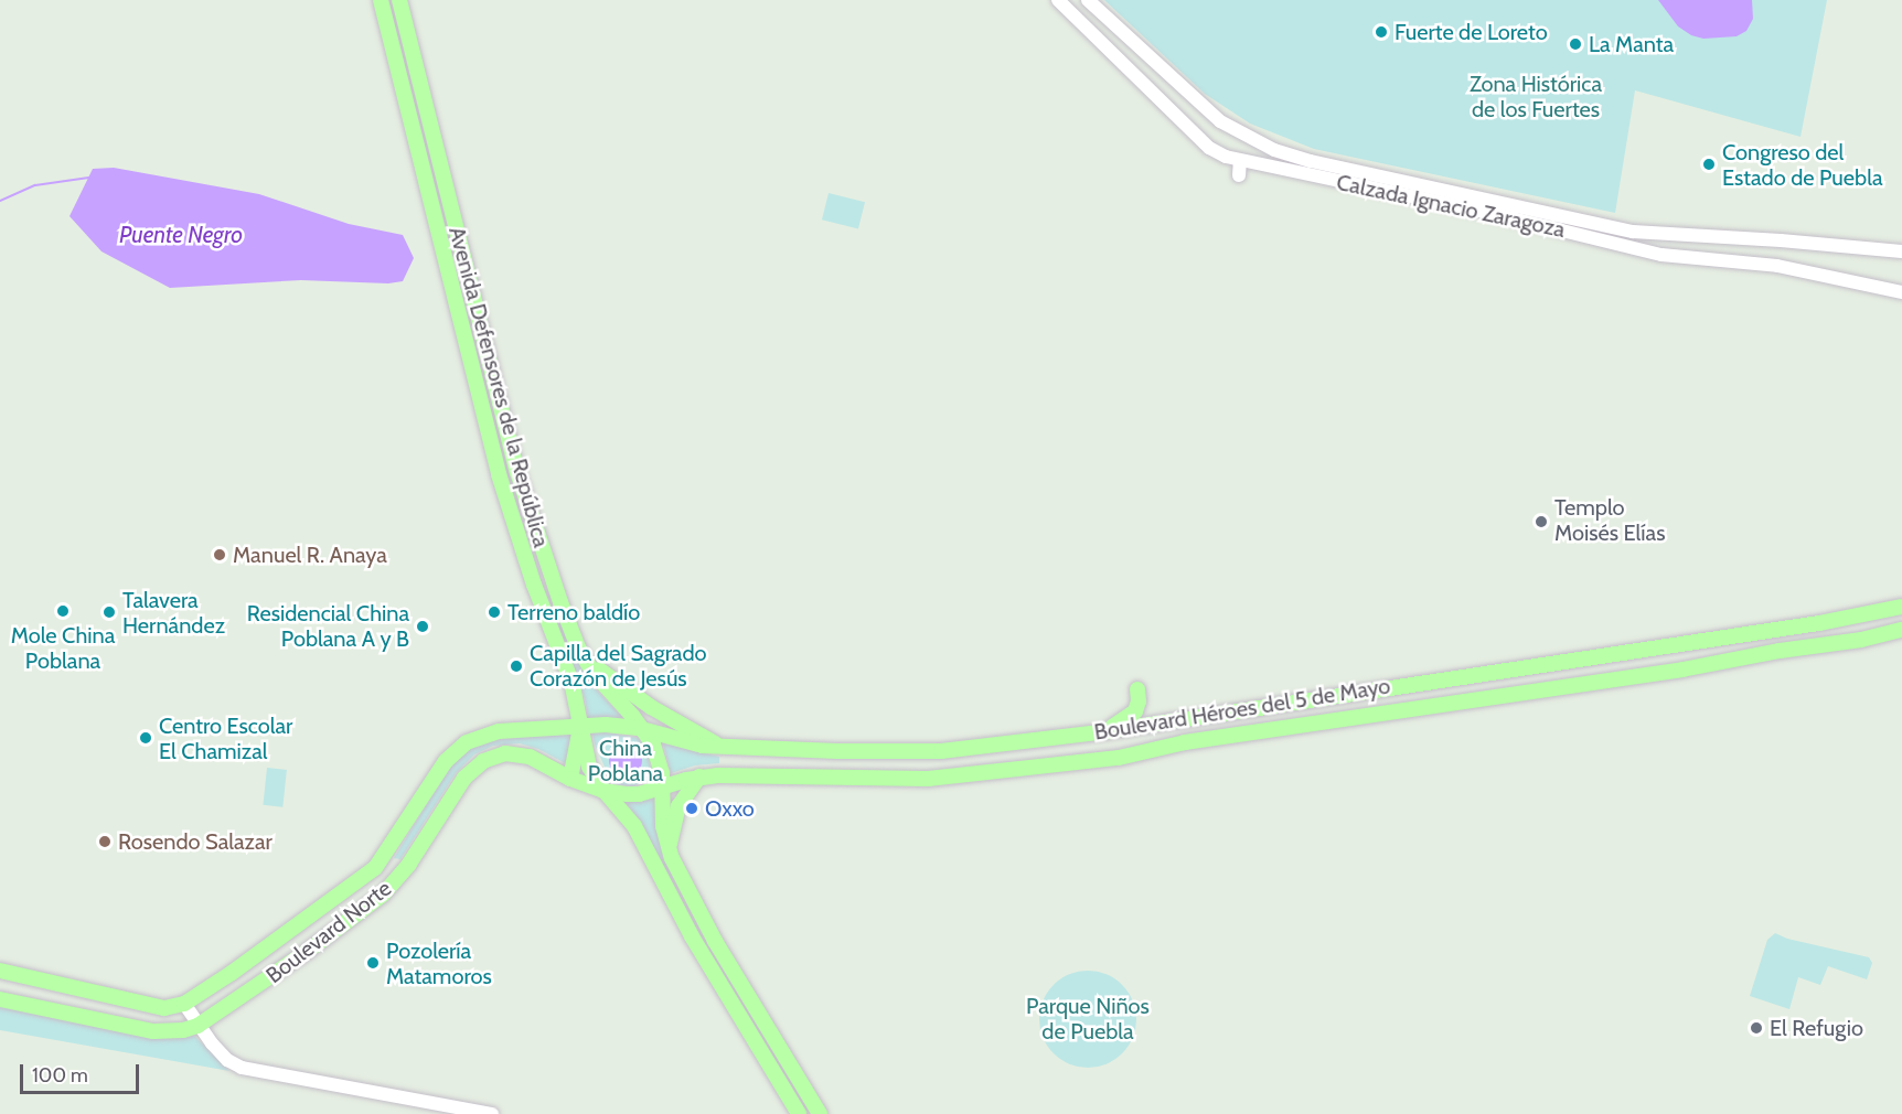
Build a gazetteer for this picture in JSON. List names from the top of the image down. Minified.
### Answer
{"streets":{"main road":["Calzada Ignacio Zaragoza","Avenida Defensores de la República","Boulevard Héroes del 5 de Mayo","Boulevard Norte"]},"crossings":[["Avenida Defensores de la República","Boulevard Héroes del 5 de Mayo"],["Avenida Defensores de la República","Boulevard Norte"],["Boulevard Héroes del 5 de Mayo","Boulevard Norte"]],"water":["Puente Negro"],"parks":["Zona Histórica de los Fuertes","China Poblana","Parque Niños de Puebla"],"places":["Fuerte de Loreto","La Manta","Congreso del Estado de Puebla","Templo Moisés Elías","Manuel R. Anaya","Mole China Poblana","Talavera Hernández","Terreno baldío","Residencial China Poblana A y B","Capilla del Sagrado Corazón de Jesús","Centro Escolar El Chamizal","Oxxo","Rosendo Salazar","Pozolería Matamoros","El Refugio"],"scale_bar":"100 m"}
